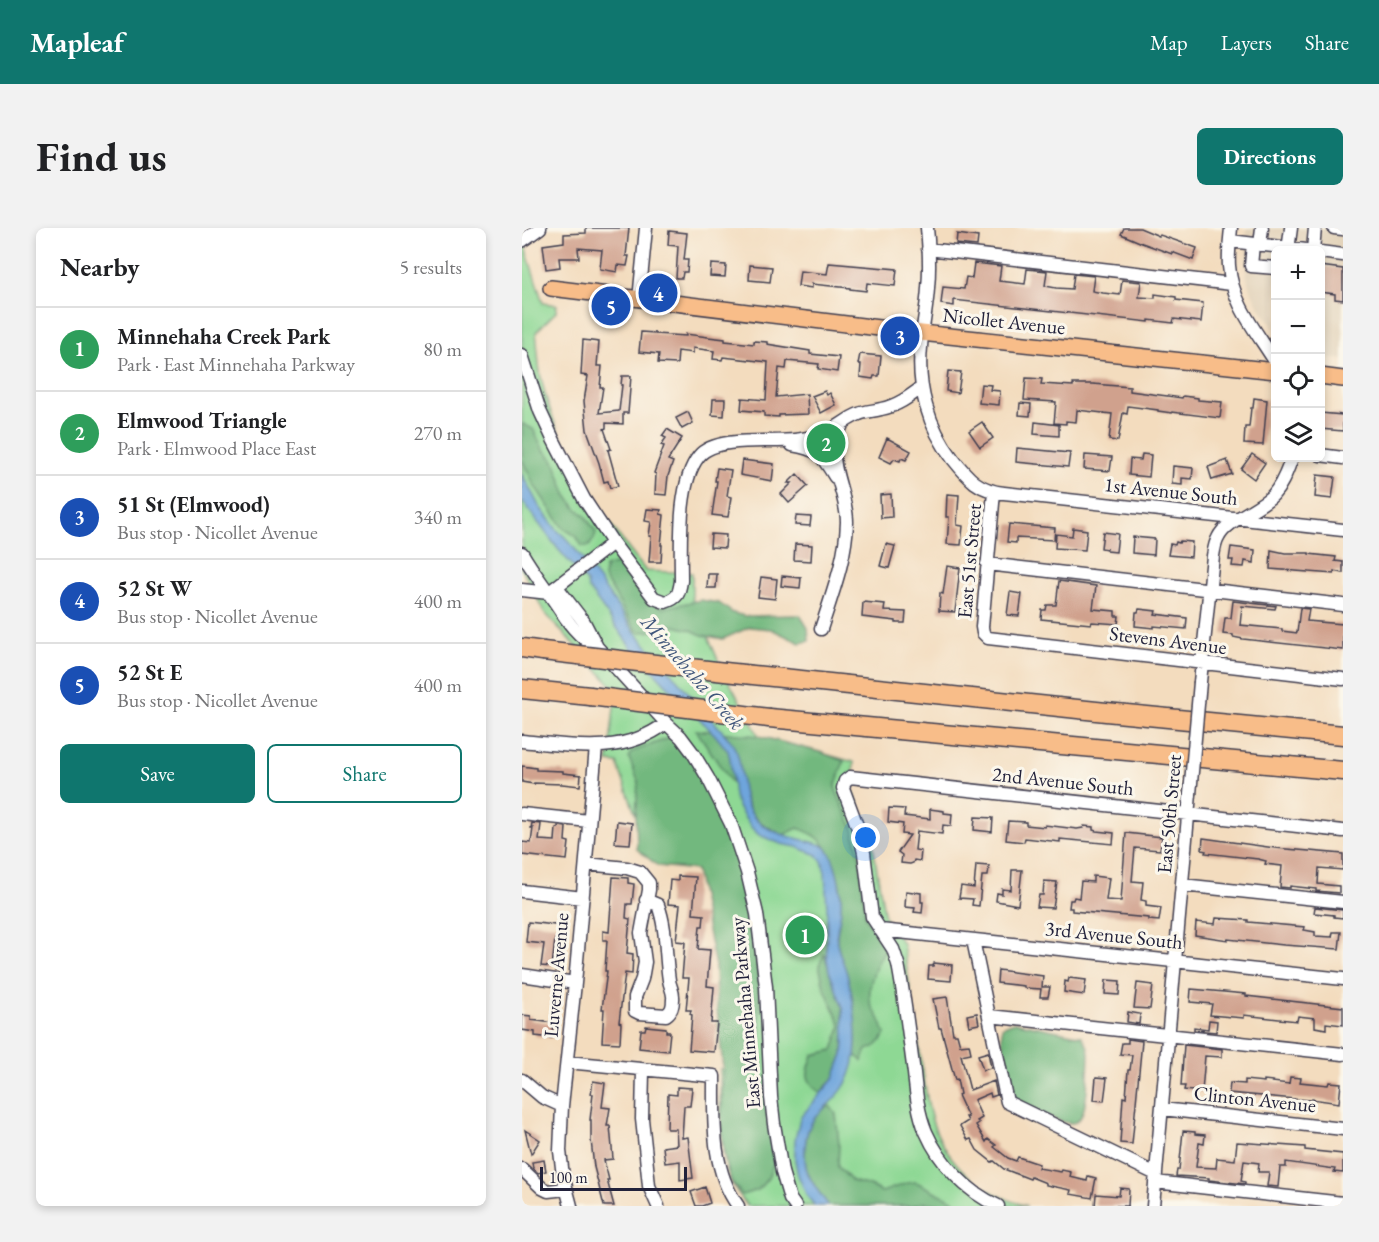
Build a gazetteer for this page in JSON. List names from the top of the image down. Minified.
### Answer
{"streets":{"main road":["Nicollet Avenue"],"street":["1st Avenue South","East 51st Street","Stevens Avenue","2nd Avenue South","East 50th Street","3rd Avenue South","Luverne Avenue","East Minnehaha Parkway","Clinton Avenue"]},"crossings":[["Nicollet Avenue","East 51st Street"],["1st Avenue South","East 51st Street"],["1st Avenue South","East 50th Street"],["East 51st Street","Stevens Avenue"],["Stevens Avenue","East 50th Street"],["2nd Avenue South","East 50th Street"],["2nd Avenue South","3rd Avenue South"],["East 50th Street","3rd Avenue South"],["East 50th Street","Clinton Avenue"]],"water":["Minnehaha Creek"],"scale_bar":"100 m","page":{"header":"Mapleaf","nav":["Map","Layers","Share"],"buttons":["Directions",["Save","Share"]],"title":"Find us","heading":["Nearby","5 results"],"map_buttons":["+","−"],"pins":["4","5","3","2","1"],"list":[{"mark":"1","name":"Minnehaha Creek Park","note":"Park · East Minnehaha Parkway","value":"80 m"},{"mark":"2","name":"Elmwood Triangle","note":"Park · Elmwood Place East","value":"270 m"},{"mark":"3","name":"51 St (Elmwood)","note":"Bus stop · Nicollet Avenue","value":"340 m"},{"mark":"4","name":"52 St W","note":"Bus stop · Nicollet Avenue","value":"400 m"},{"mark":"5","name":"52 St E","note":"Bus stop · Nicollet Avenue","value":"400 m"}],"scale":"100 m"}}
